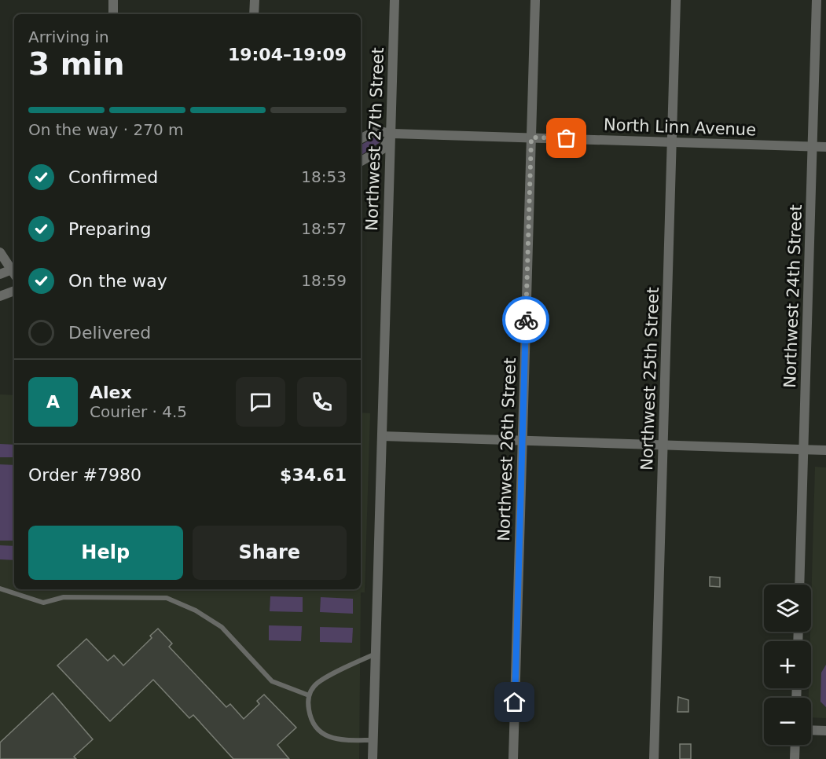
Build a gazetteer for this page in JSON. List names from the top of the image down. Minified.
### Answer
{"streets":{"street":["North Linn Avenue","Northwest 27th Street","Northwest 24th Street","Northwest 25th Street","Northwest 26th Street"]},"crossings":[["North Linn Avenue","Northwest 27th Street"],["North Linn Avenue","Northwest 24th Street"],["North Linn Avenue","Northwest 25th Street"],["North Linn Avenue","Northwest 26th Street"]],"page":{"heading":["3 min","Arriving in","19:04–19:09"],"panel":["Alex","Courier · 4.5","Order #7980","$34.61"],"bar":"On the way · 270 m","list":[["Confirmed","18:53"],["Preparing","18:57"],["On the way","18:59"],"Delivered"],"round":"A","buttons":["Help","Share"],"map_buttons":["+","−"]}}
